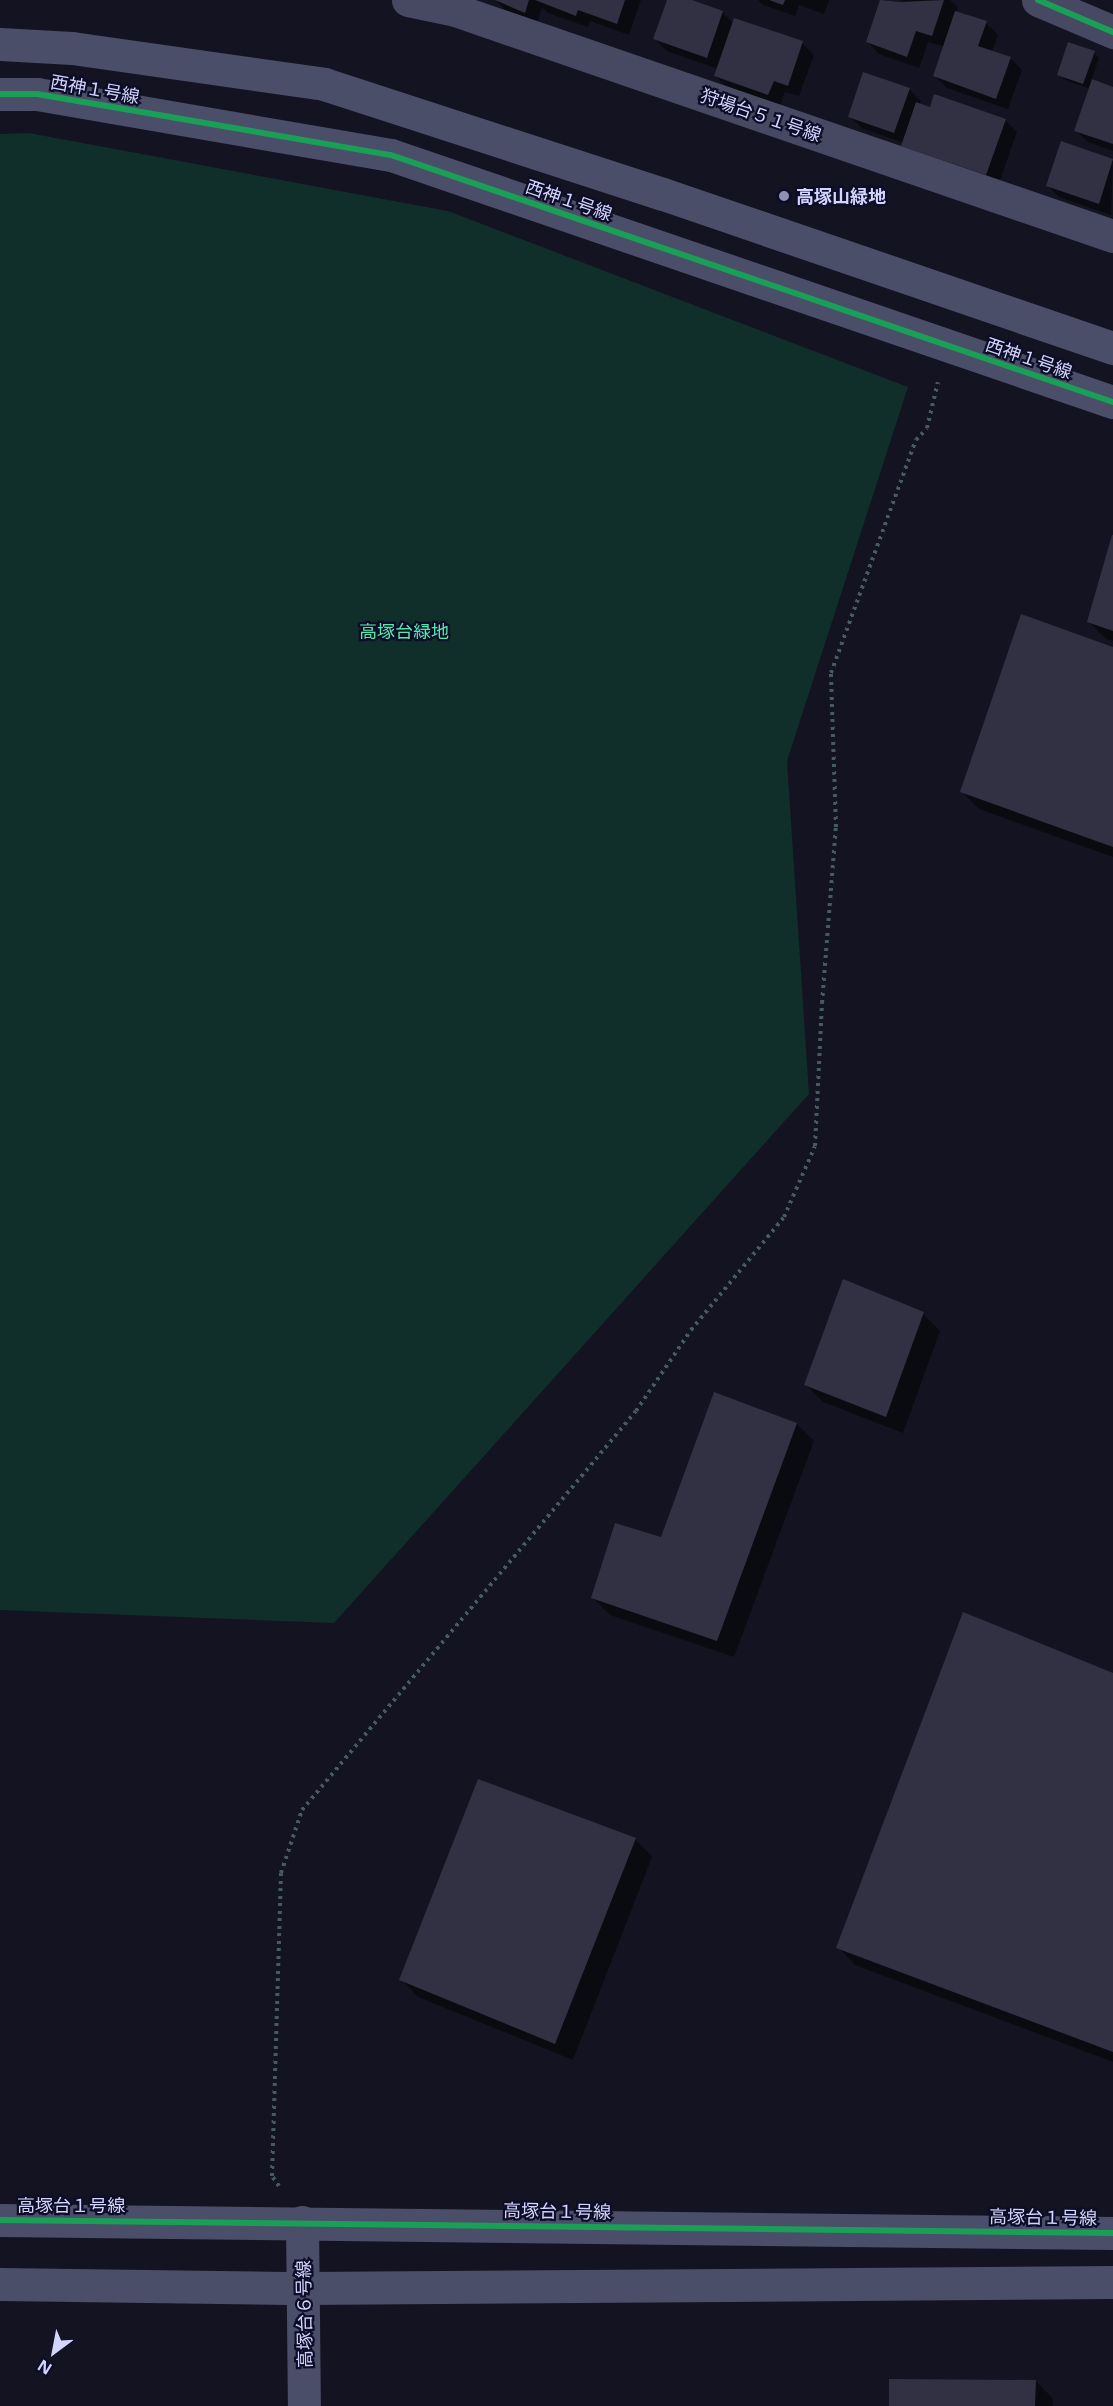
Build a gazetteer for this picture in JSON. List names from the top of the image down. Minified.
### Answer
{"streets":{"street":["西神１号線","狩場台５１号線","高塚台１号線","高塚台６号線"]},"crossings":[["高塚台１号線","高塚台６号線"]],"parks":["高塚台緑地"],"places":["高塚山緑地"],"north":"bottom left"}
